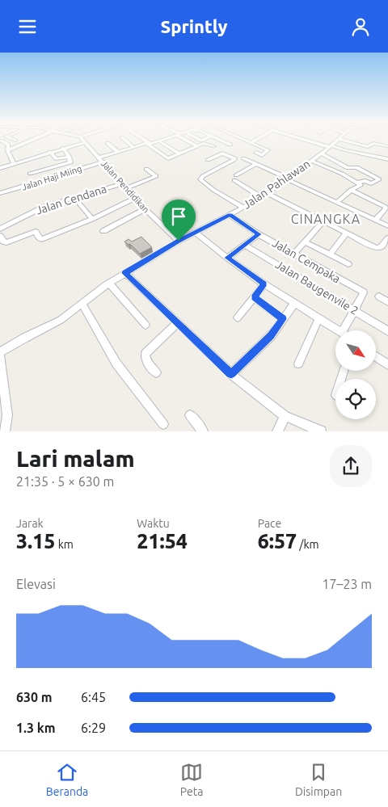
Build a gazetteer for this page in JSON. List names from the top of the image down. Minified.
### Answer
{"streets":{"street":["Jalan Haji Miing","Jalan Pahlawan","Jalan Pendidikan","Jalan Cendana","Jalan Cempaka","Jalan Baugenvile 2"]},"crossings":[["Jalan Haji Miing","Jalan Pendidikan"],["Jalan Pahlawan","Jalan Pendidikan"],["Jalan Pahlawan","Jalan Cempaka"],["Jalan Pendidikan","Jalan Cendana"],["Jalan Cempaka","Jalan Baugenvile 2"]],"districts":["CINANGKA"],"north":"bottom right","page":{"header":"Sprintly","heading":["Lari malam","21:35 · 5 × 630 m"],"stats":[["Jarak","3.15 km"],["Waktu","21:54"],["Pace","6:57 /km"]],"chart":["Elevasi","17–23 m"],"list":[{"name":"630 m","note":"6:45"},{"name":"1.3 km","note":"6:29"}],"tabs":["Beranda","Peta","Disimpan"]}}
